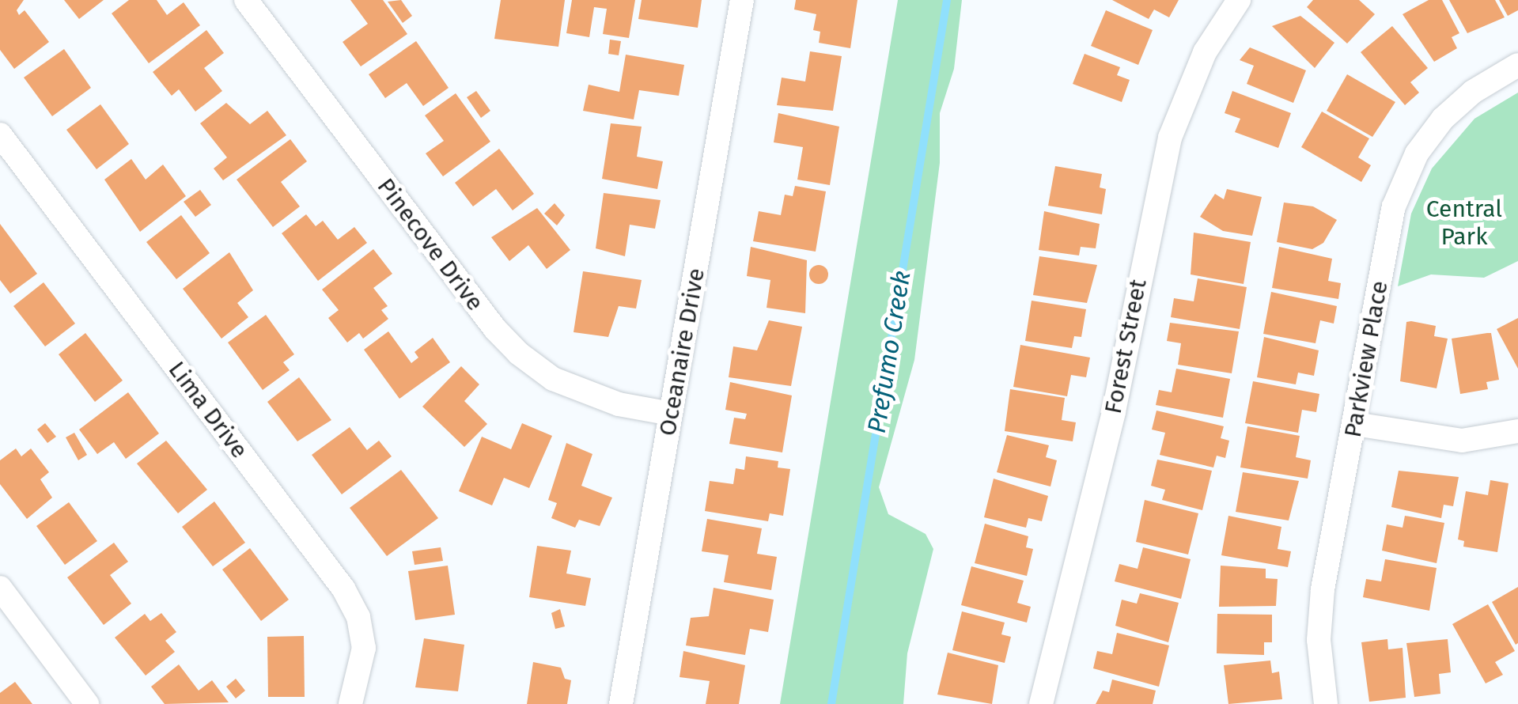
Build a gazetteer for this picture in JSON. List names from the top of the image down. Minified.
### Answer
{"streets":{"street":["Pinecove Drive","Forest Street","Oceanaire Drive","Parkview Place","Lima Drive"]},"crossings":[["Pinecove Drive","Oceanaire Drive"]],"water":["Prefumo Creek"],"parks":["Central Park"]}
